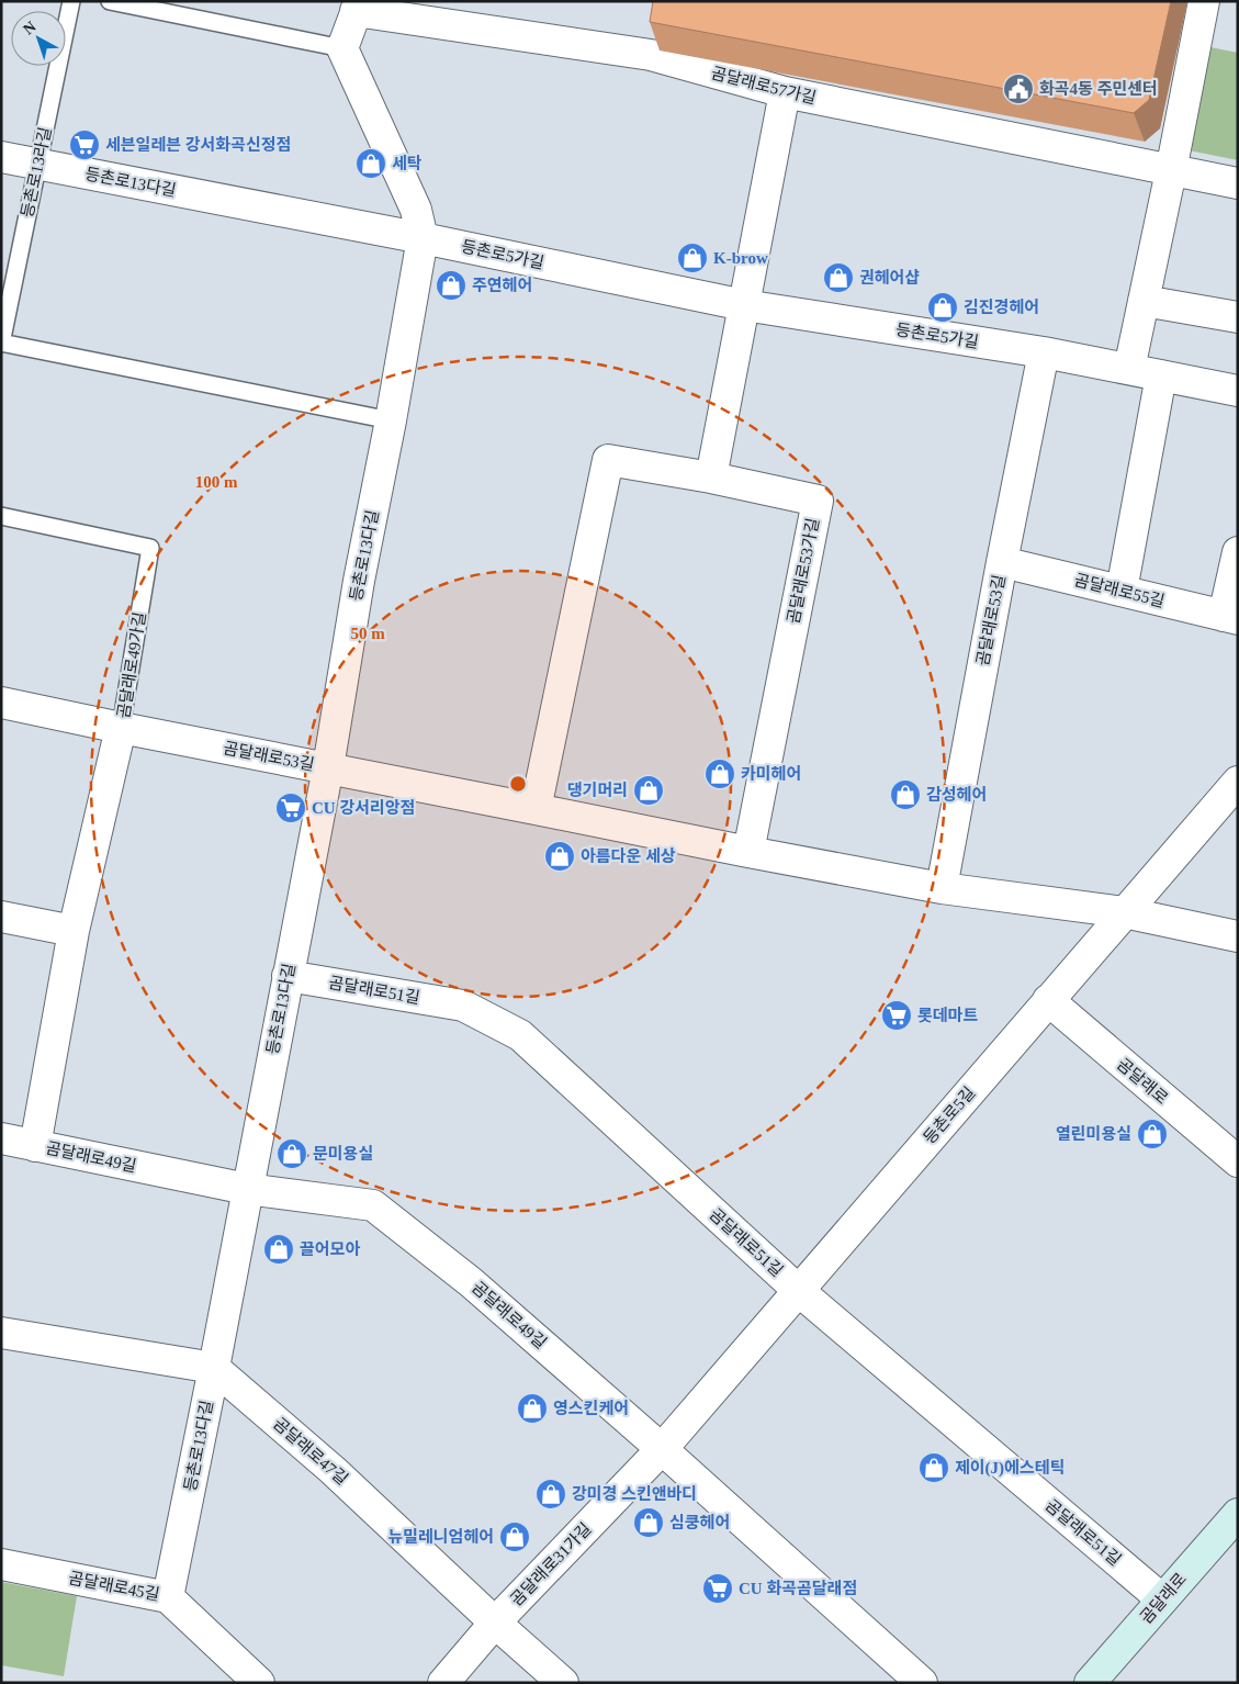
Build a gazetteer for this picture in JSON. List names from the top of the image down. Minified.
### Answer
{"streets":{"street":["곰달래로57가길","등촌로13다길","등촌로5가길","곰달래로53가길","곰달래로55길","곰달래로53길","곰달래로49가길","곰달래로51길","곰달래로","등촌로5길","곰달래로49길","곰달래로47길","곰달래로31가길","곰달래로45길"],"lane":["등촌로13라길"]},"crossings":[["등촌로13라길","등촌로13다길"],["등촌로13다길","등촌로5가길"],["등촌로13다길","곰달래로53길"],["등촌로13다길","곰달래로51길"],["등촌로13다길","곰달래로49길"],["등촌로13다길","곰달래로47길"],["등촌로13다길","곰달래로45길"],["등촌로5가길","곰달래로53길"],["곰달래로53가길","곰달래로53길"],["곰달래로55길","곰달래로53길"],["곰달래로53길","곰달래로49가길"],["곰달래로53길","등촌로5길"],["곰달래로49가길","곰달래로49길"],["곰달래로51길","곰달래로"],["곰달래로51길","등촌로5길"],["곰달래로","등촌로5길"],["등촌로5길","곰달래로49길"],["등촌로5길","곰달래로31가길"],["곰달래로49길","곰달래로31가길"],["곰달래로47길","곰달래로31가길"]],"places":{"public building":["화곡4동 주민센터"],"supermarket":["세븐일레븐 강서화곡신정점","CU 강서리앙점","롯데마트","CU 화곡곰달래점"],"shop":["세탁","K-brow","권헤어샵","주연헤어","김진경헤어","카미헤어","댕기머리","감성헤어","아름다운 세상","열린미용실","문미용실","끌어모아","영스킨케어","제이(J)에스테틱","강미경 스킨앤바디","심쿵헤어","뉴밀레니엄헤어"]},"north":"top left","rings":["100 m","50 m"]}
